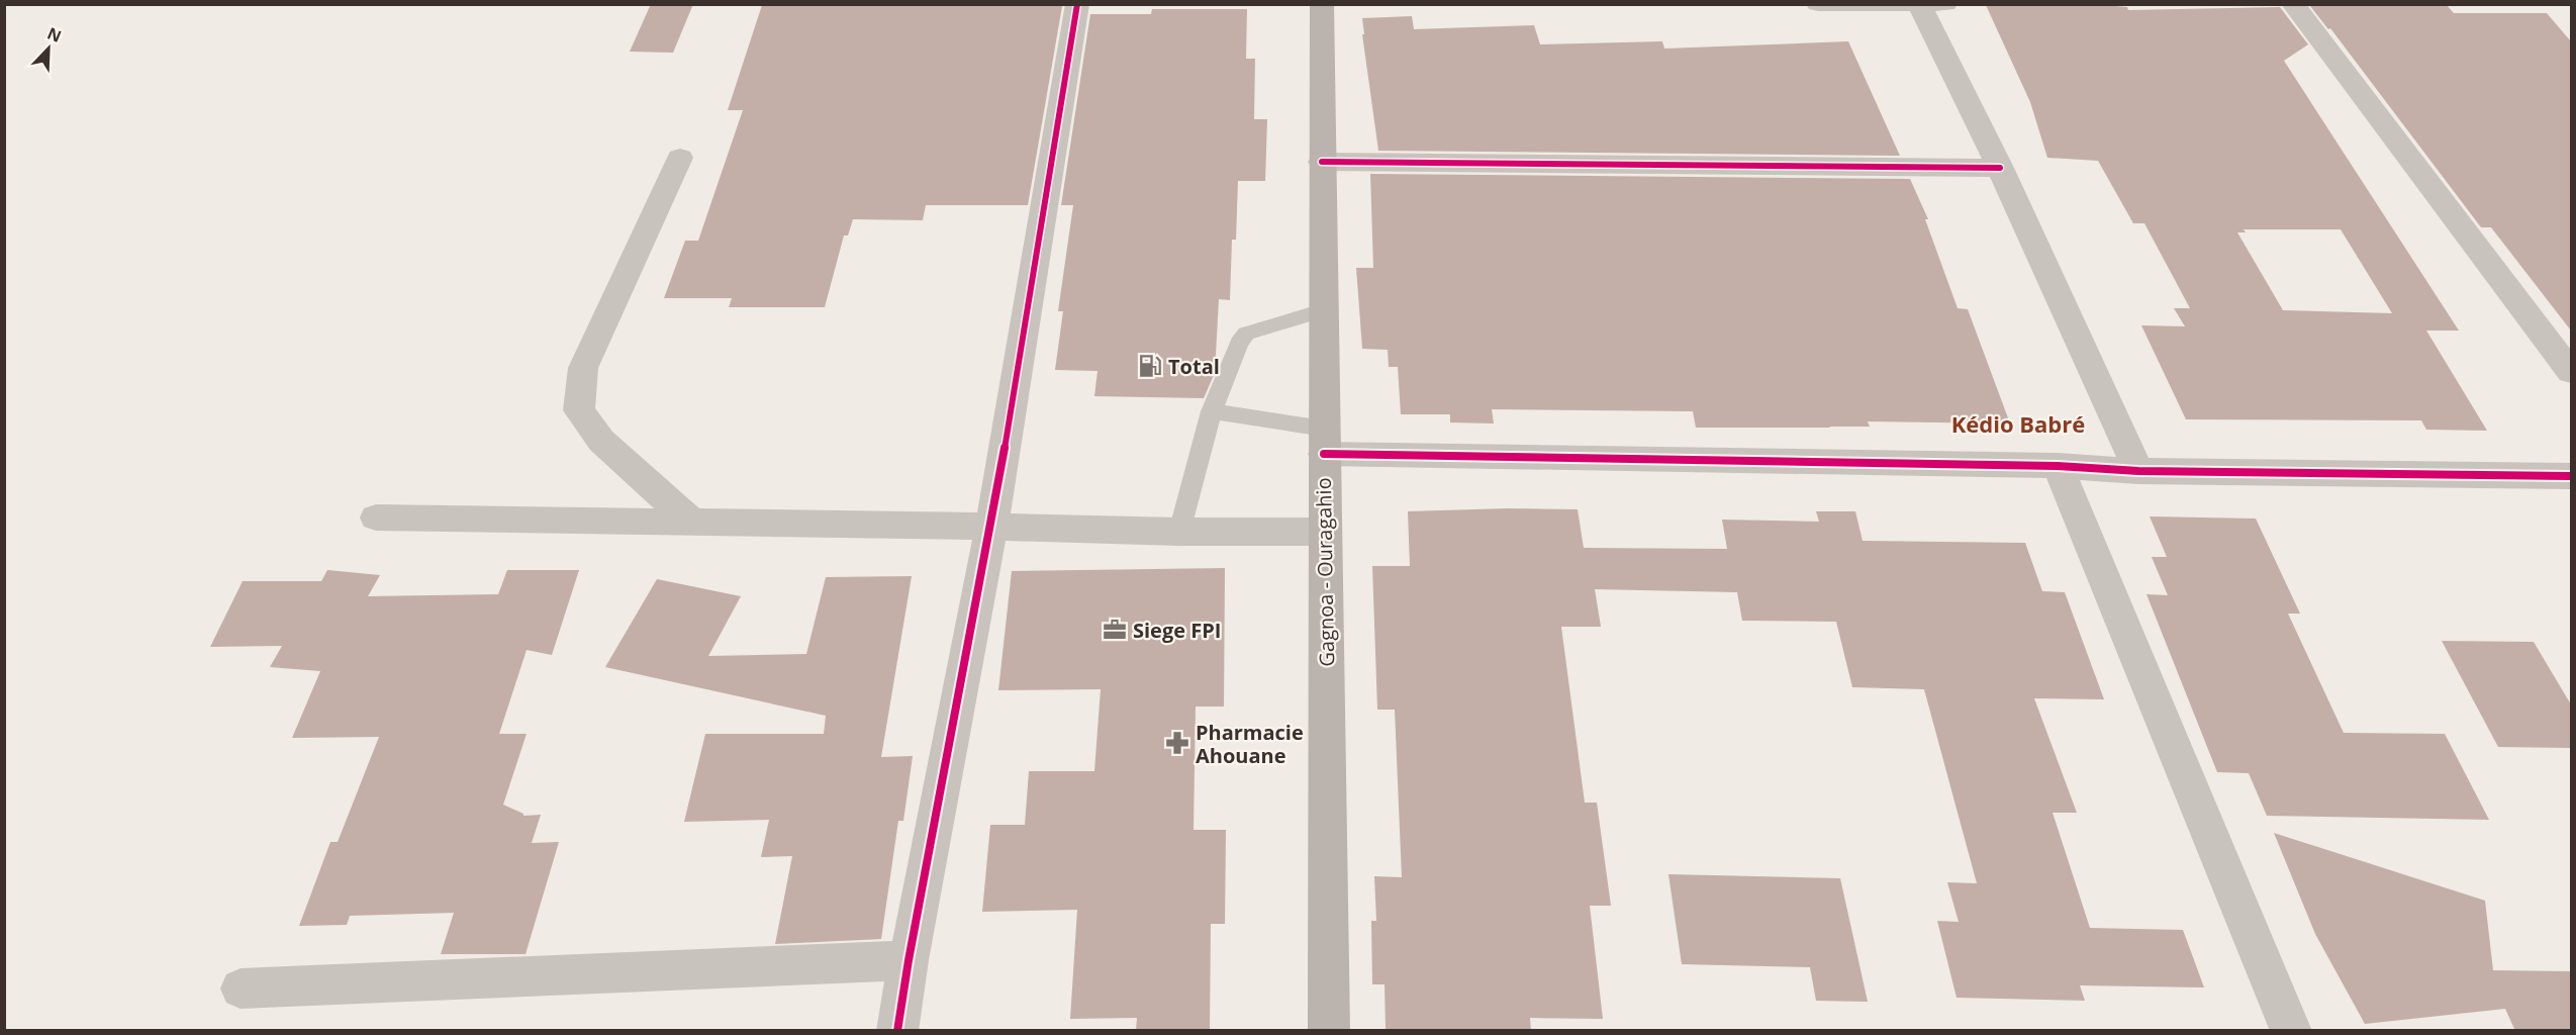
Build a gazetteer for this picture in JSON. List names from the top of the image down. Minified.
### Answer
{"streets":{"main road":["Gagnoa - Ouragahio"]},"districts":["Kédio Babré"],"places":{"fuel station":["Total"],"office":["Siege FPI"],"pharmacy":["Pharmacie Ahouane"]},"north":"top right"}
